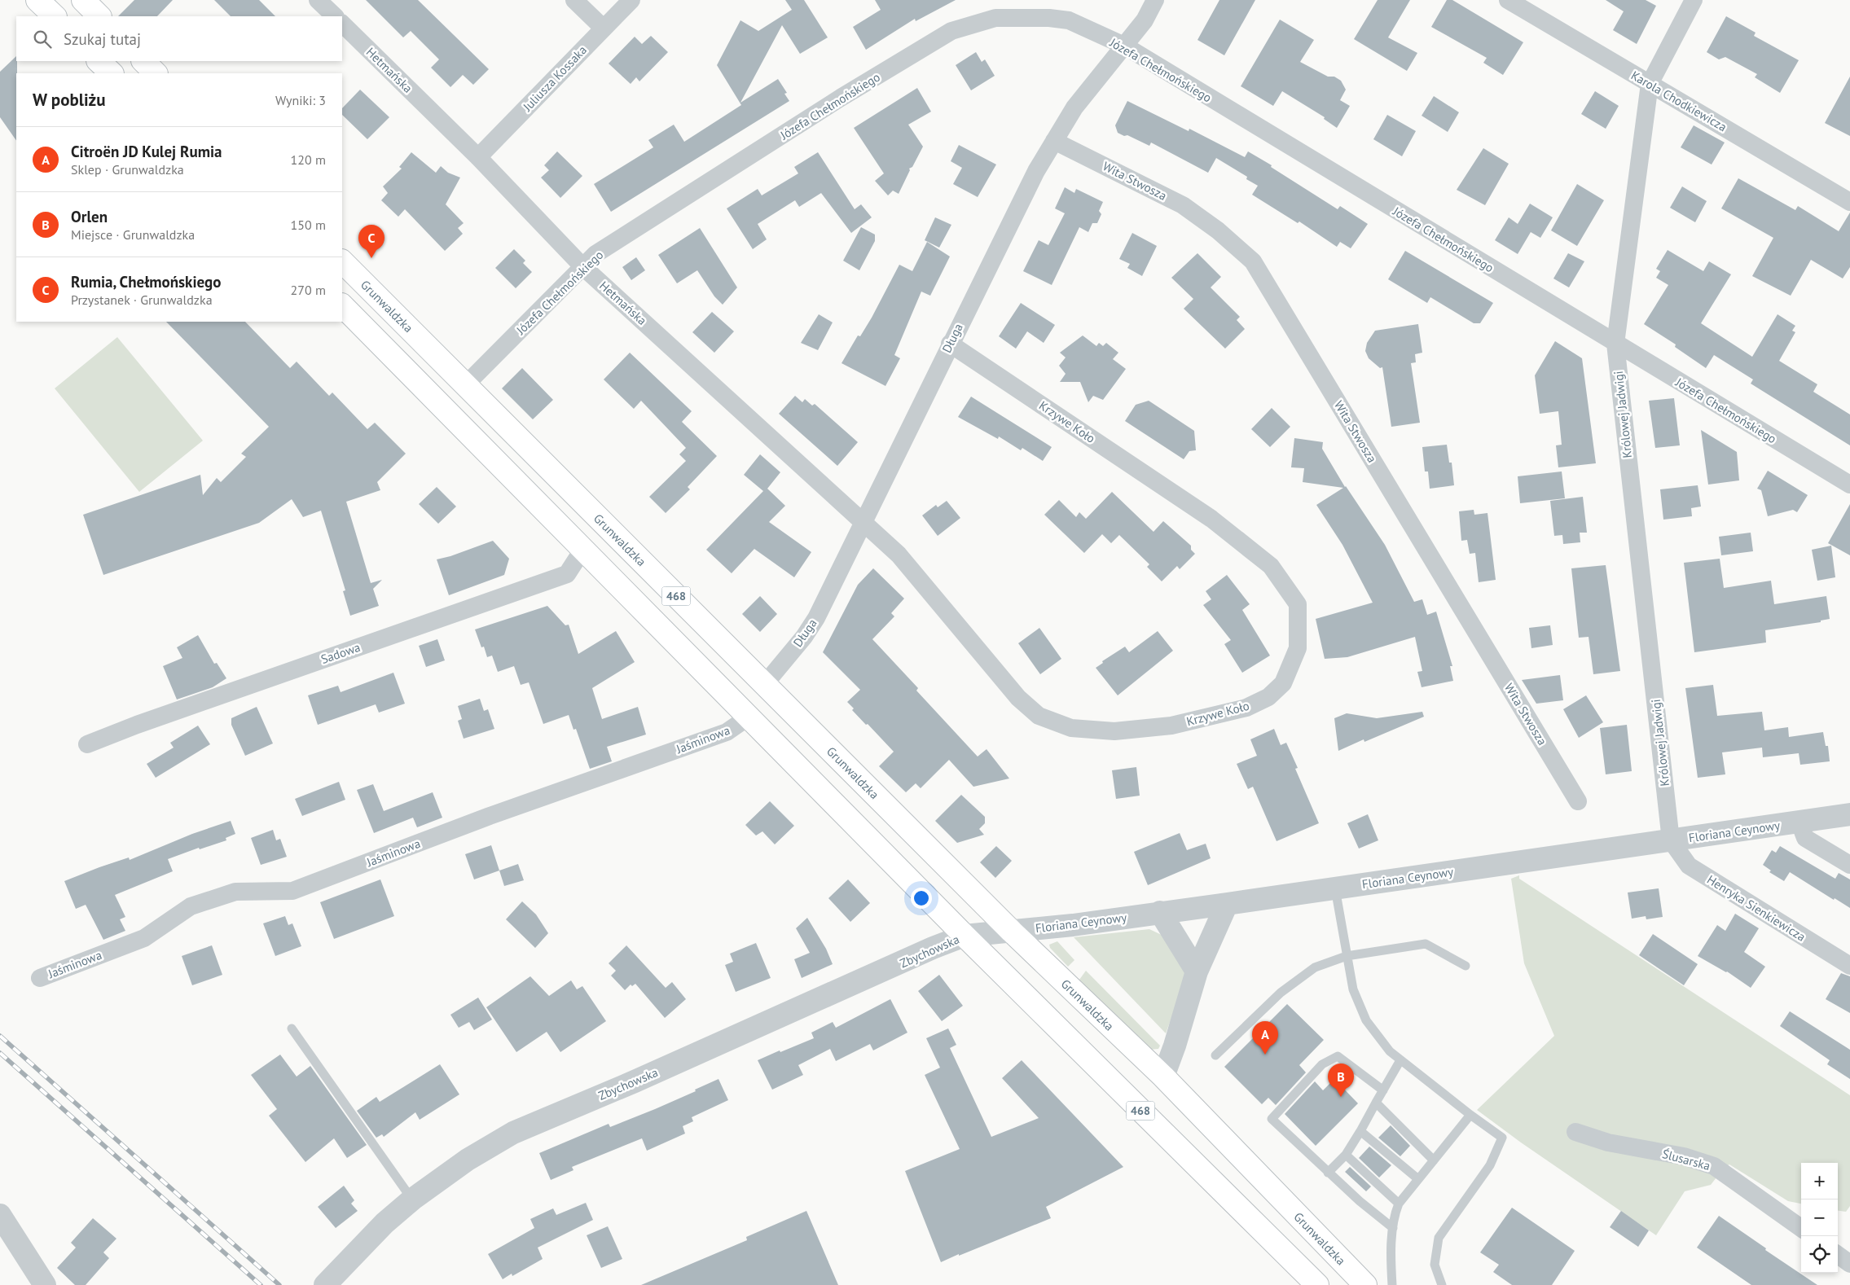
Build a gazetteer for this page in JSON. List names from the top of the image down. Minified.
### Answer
{"streets":{"main road":["Grunwaldzka","468"],"street":["Hetmańska","Józefa Chełmońskiego","Juliusza Kossaka","Karola Chodkiewicza","Wita Stwosza","Długa","Królowej Jadwigi","Krzywe Koło","Sadowa","Jaśminowa","Floriana Ceynowy","Henryka Sienkiewicza","Zbychowska","Ślusarska"]},"crossings":[["Hetmańska","Józefa Chełmońskiego"],["Hetmańska","Juliusza Kossaka"],["Hetmańska","Długa"],["Hetmańska","Krzywe Koło"],["Józefa Chełmońskiego","Grunwaldzka"],["Józefa Chełmońskiego","Długa"],["Józefa Chełmońskiego","Królowej Jadwigi"],["Karola Chodkiewicza","Królowej Jadwigi"],["Wita Stwosza","Długa"],["Grunwaldzka","Długa"],["Grunwaldzka","Floriana Ceynowy"],["Długa","Krzywe Koło"],["Królowej Jadwigi","Floriana Ceynowy"],["Królowej Jadwigi","Henryka Sienkiewicza"],["468","Sadowa"],["468","Jaśminowa"],["468","Floriana Ceynowy"],["468","Zbychowska"],["Floriana Ceynowy","Henryka Sienkiewicza"],["Floriana Ceynowy","Zbychowska"]],"page":{"search":"Szukaj tutaj","heading":["W pobliżu","Wyniki: 3"],"list":[{"mark":"A","name":"Citroën JD Kulej Rumia","note":"Sklep · Grunwaldzka","value":"120 m"},{"mark":"B","name":"Orlen","note":"Miejsce · Grunwaldzka","value":"150 m"},{"mark":"C","name":"Rumia, Chełmońskiego","note":"Przystanek · Grunwaldzka","value":"270 m"}],"pins":["C","A","B"],"map_buttons":["+","−"]}}
